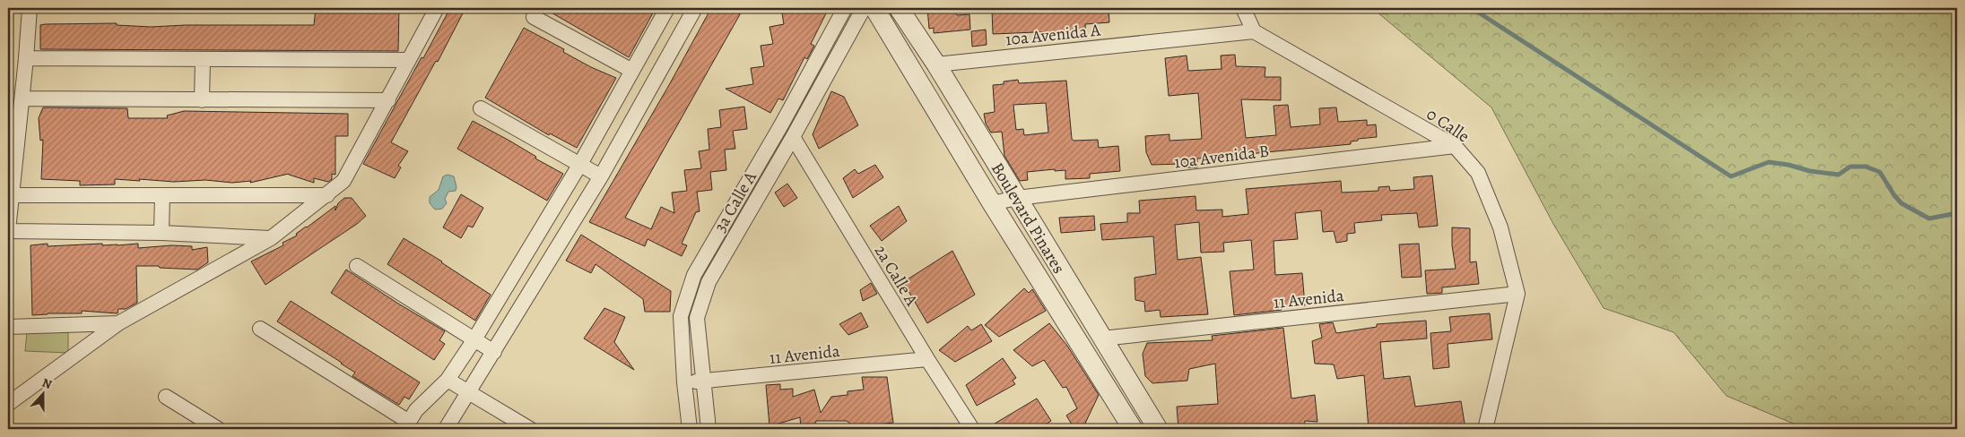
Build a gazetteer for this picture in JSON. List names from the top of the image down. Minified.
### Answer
{"streets":{"street":["10a Avenida A","0 Calle","10a Avenida B","3a Calle A","Boulevard Pinares","2a Calle A","11 Avenida"]},"crossings":[["10a Avenida A","0 Calle"],["10a Avenida A","Boulevard Pinares"],["0 Calle","10a Avenida B"],["0 Calle","11 Avenida"],["10a Avenida B","Boulevard Pinares"],["3a Calle A","2a Calle A"],["3a Calle A","11 Avenida"],["Boulevard Pinares","11 Avenida"],["2a Calle A","11 Avenida"]],"north":"top"}
